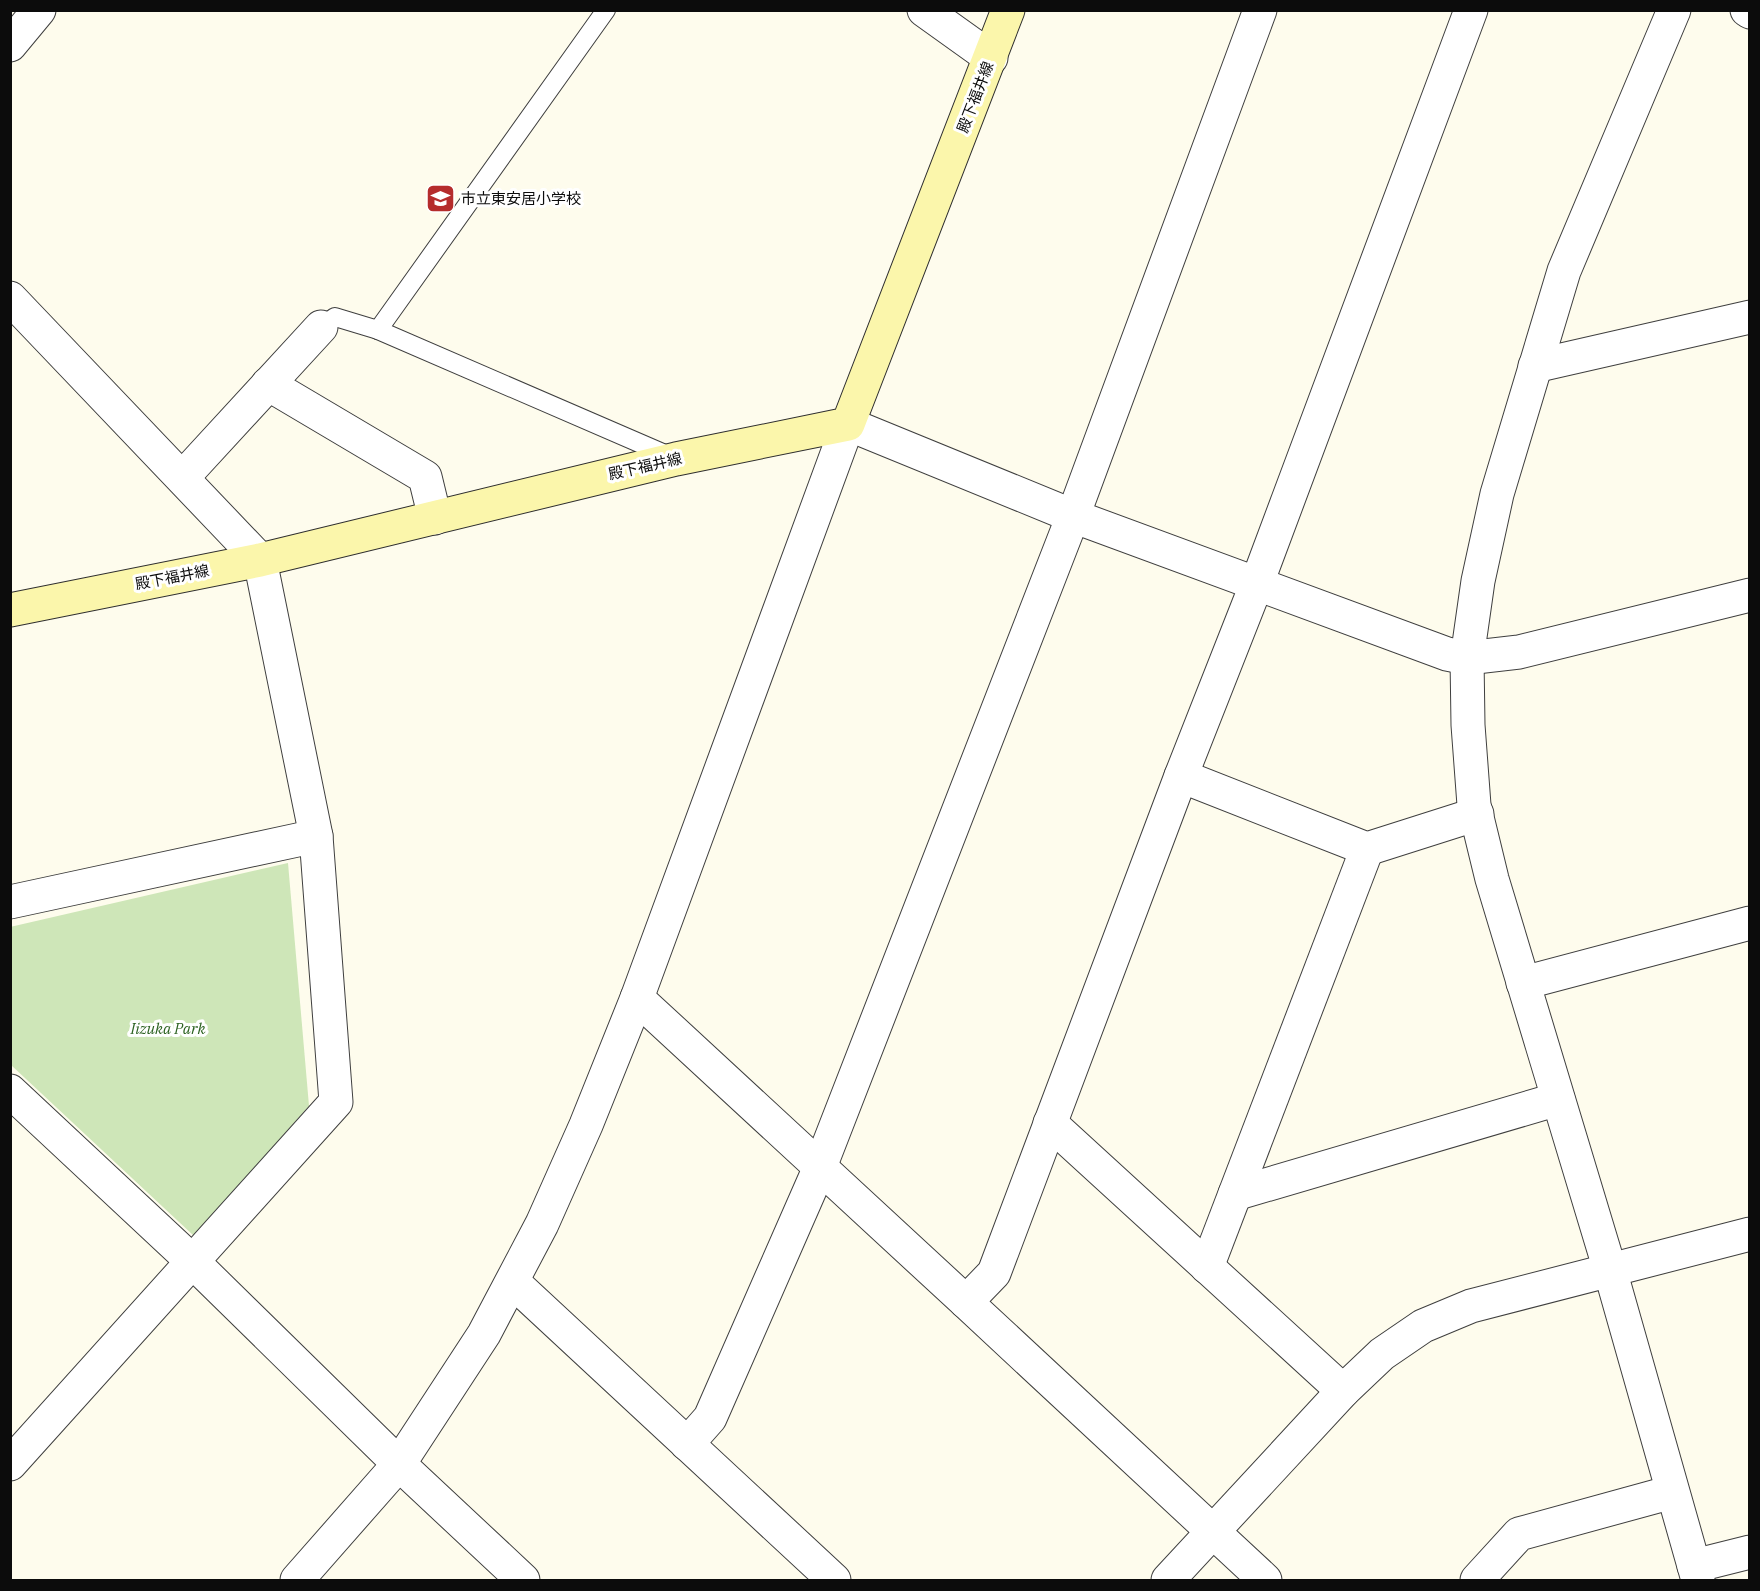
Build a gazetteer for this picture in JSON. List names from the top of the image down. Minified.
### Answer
{"streets":{"main road":["殿下福井線"]},"parks":["Iizuka Park"],"places":{"school or university":["市立東安居小学校"]}}
